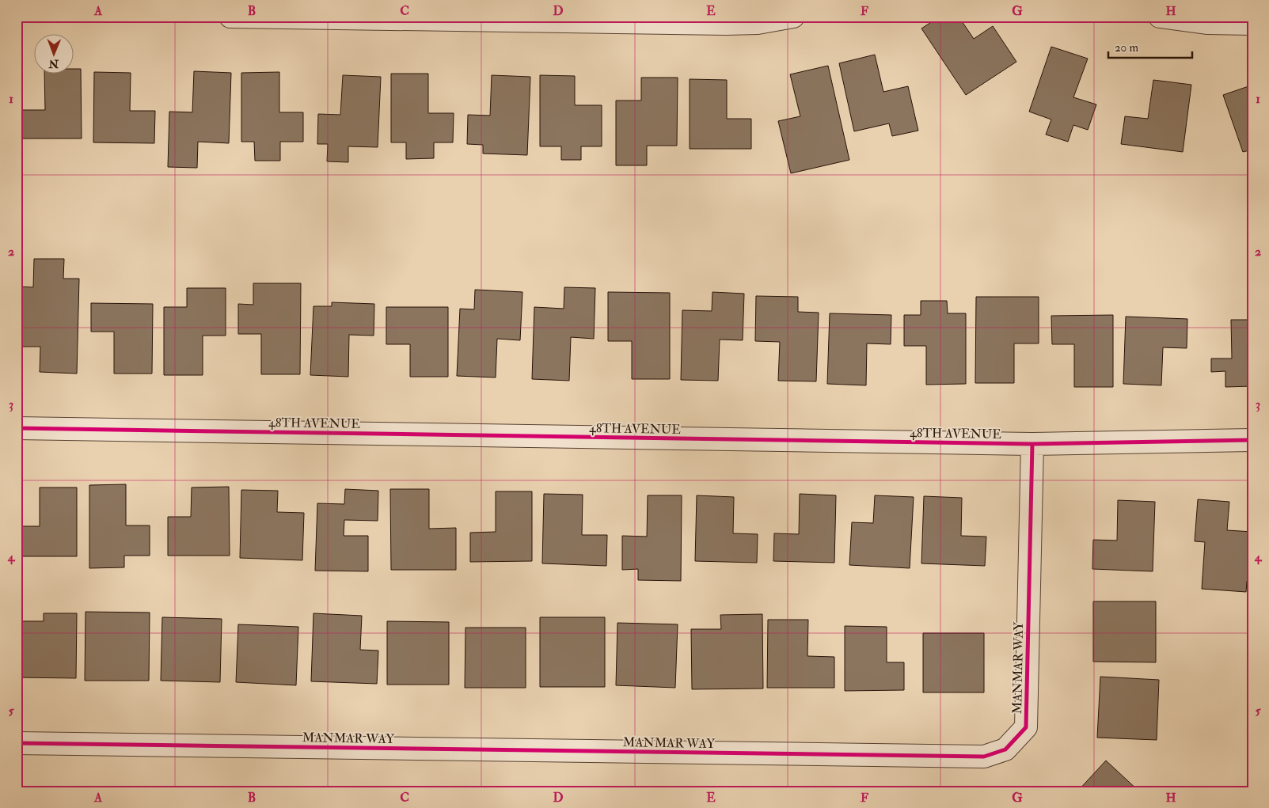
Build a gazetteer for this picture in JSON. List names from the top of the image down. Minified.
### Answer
{"streets":{"street":["48TH AVENUE","MANMAR WAY"]},"crossings":[["48TH AVENUE","MANMAR WAY"]],"scale_bar":"20 m","north":"bottom","grid":{"columns":["A","B","C","D","E","F","G","H"],"rows":["1","2","3","4","5"]}}
